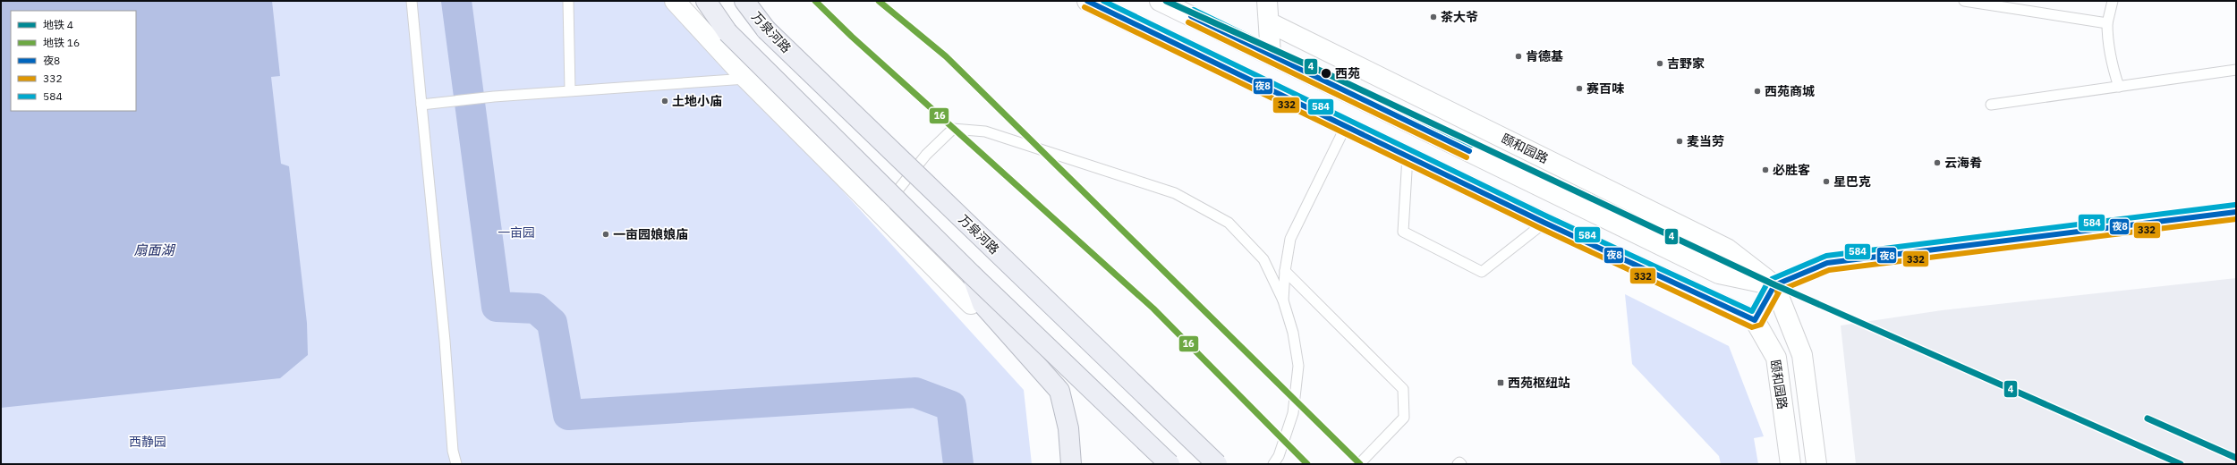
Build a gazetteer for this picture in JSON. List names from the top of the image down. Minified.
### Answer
{"streets":{"highway":["万泉河路"],"main road":["颐和园路"]},"water":["扇面湖"],"parks":["一亩园","西静园"],"places":{"other":["茶大爷","肯德基","吉野家","西苑","赛百味","西苑商城","土地小庙","麦当劳","云海肴","必胜客","星巴克","一亩园娘娘庙"],"transit":["西苑枢纽站"]},"lines":["metro line 4","metro line 16","transit line 夜8","transit line 584","transit line 332"],"legend":["地铁 4","地铁 16","夜8","332","584"]}
